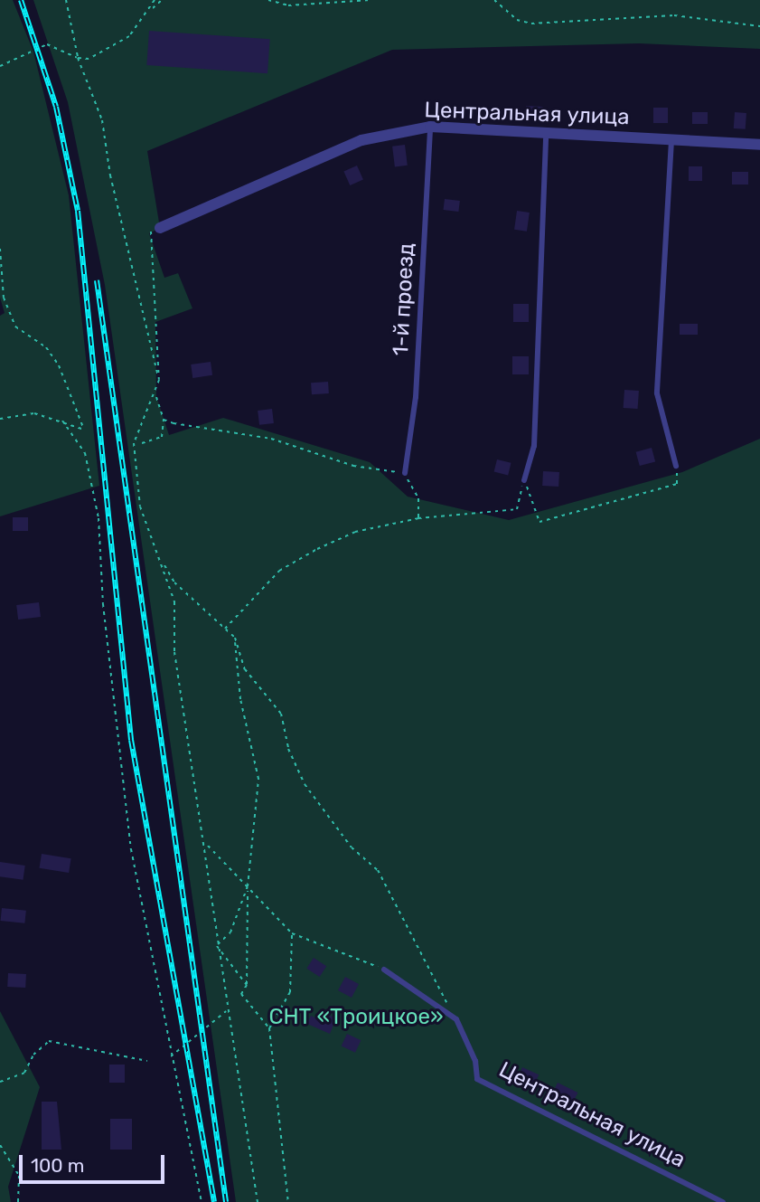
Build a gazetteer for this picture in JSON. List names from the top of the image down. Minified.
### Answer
{"streets":{"street":["Центральная улица"],"lane":["1-й проезд"]},"crossings":[["Центральная улица","1-й проезд"]],"parks":["СНТ «Троицкое»"],"scale_bar":"100 m"}
